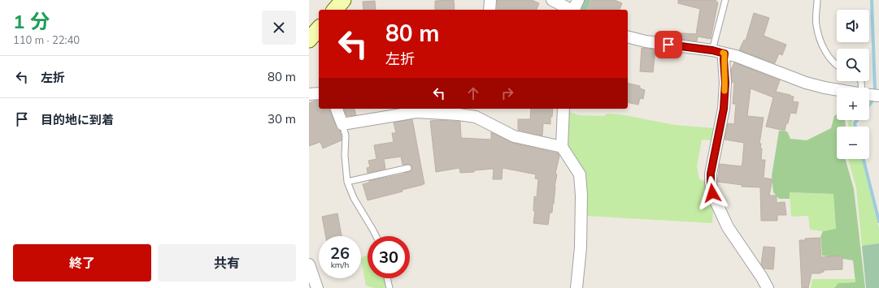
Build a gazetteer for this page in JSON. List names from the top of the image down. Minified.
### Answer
{"page":{"heading":["1 分","110 m · 22:40"],"map_buttons":["+","−"],"turn":["80 m","左折"],"list":[{"name":"左折","value":"80 m"},{"name":"目的地に到着","value":"30 m"}],"speed":"26 km/h","limit":"30","buttons":["終了","共有"]}}
